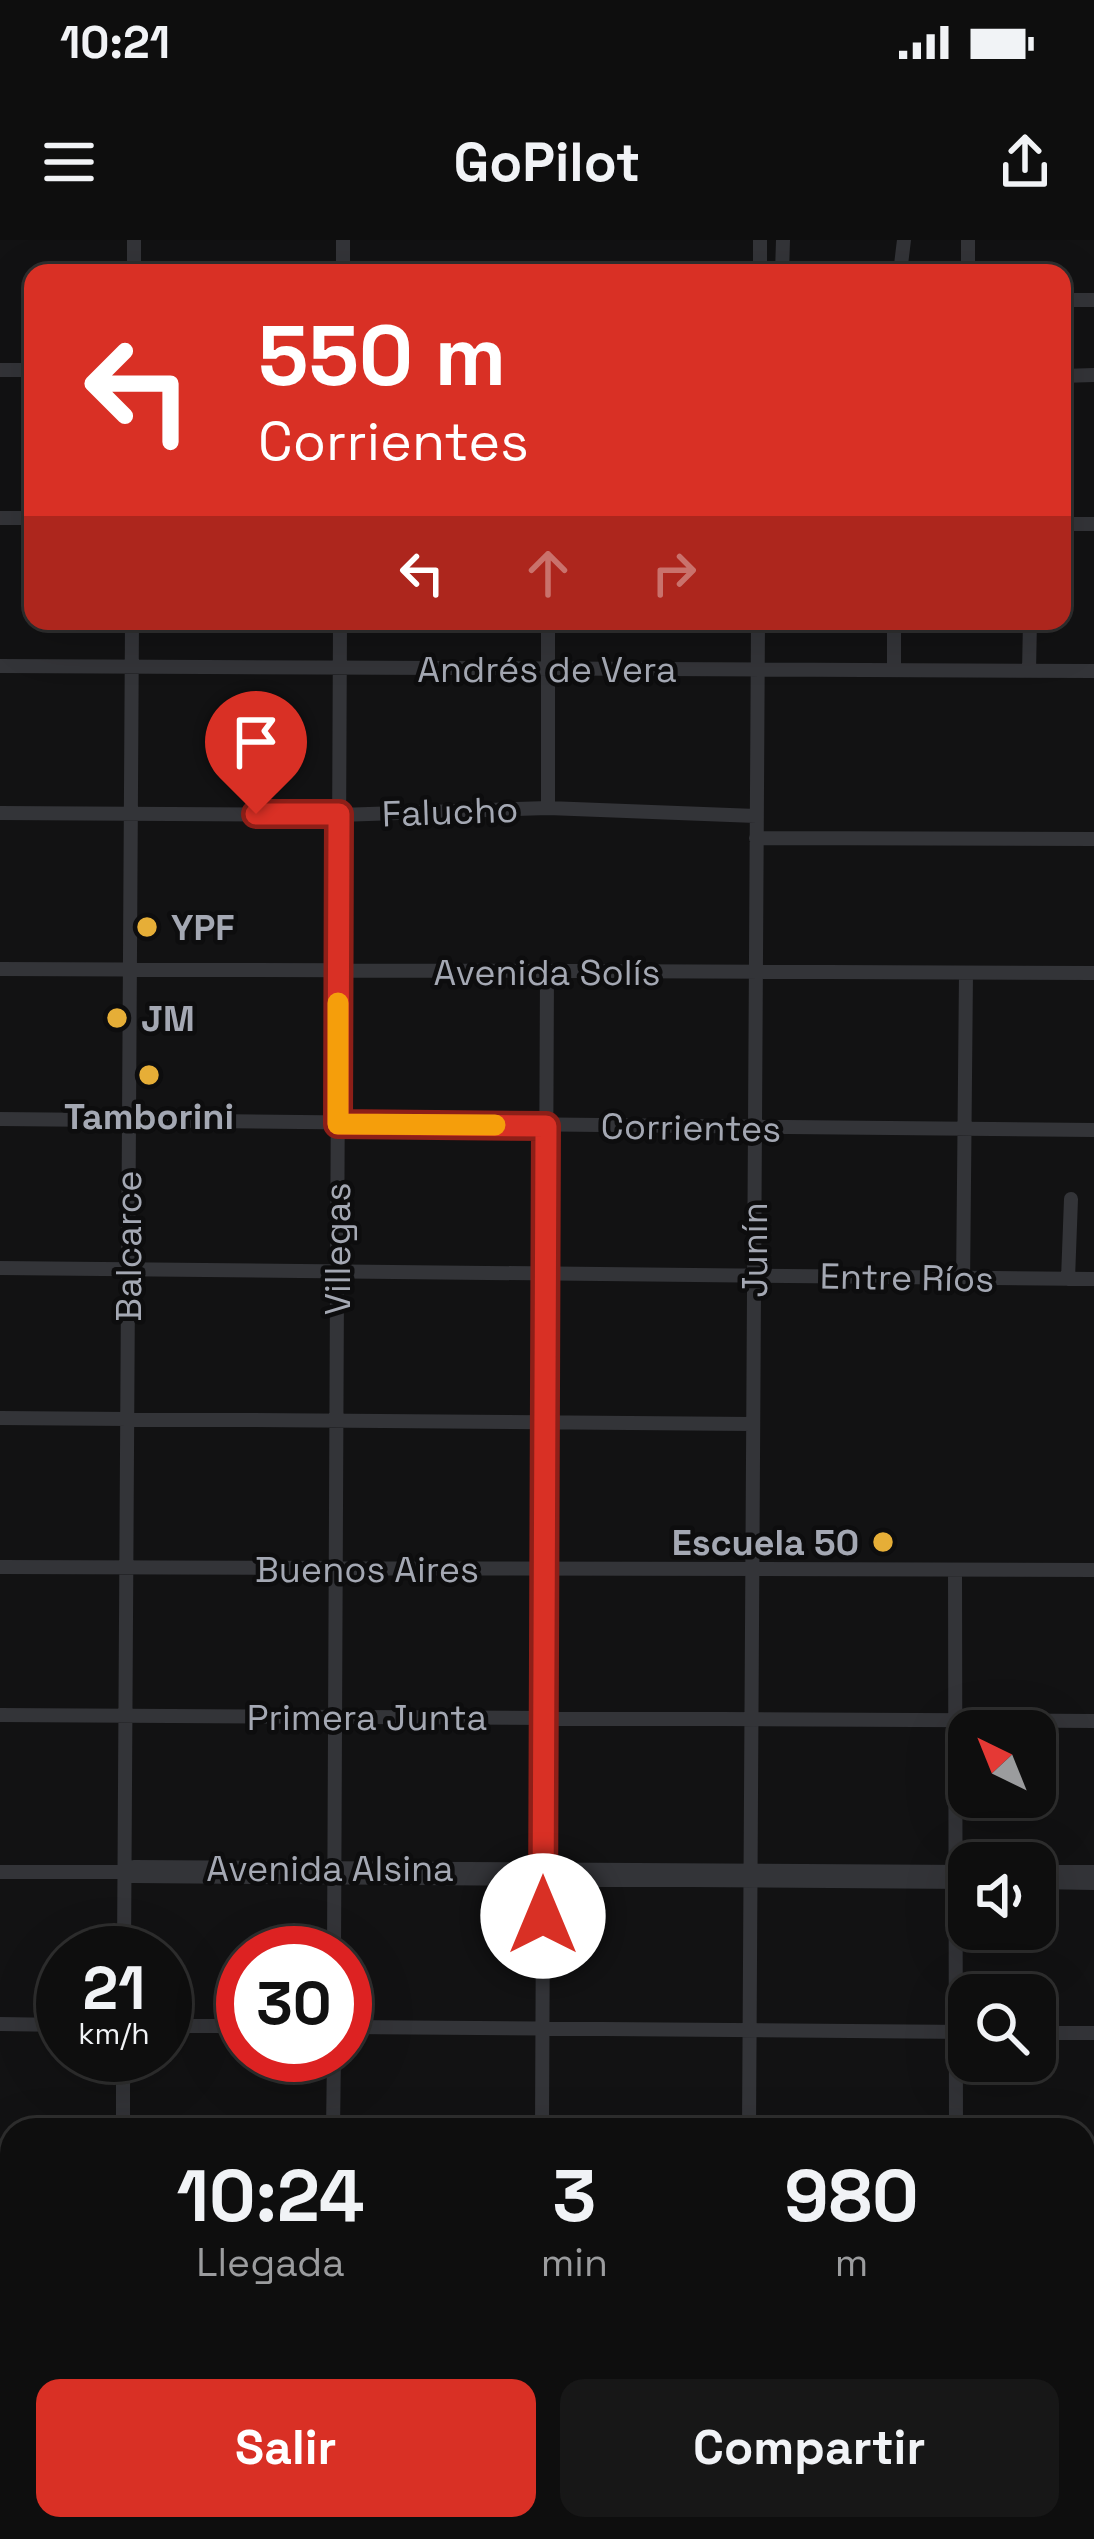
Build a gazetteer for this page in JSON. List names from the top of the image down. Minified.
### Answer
{"streets":{"street":["Andrés de Vera","Falucho","Avenida Solís","Corrientes","Balcarce","Villegas","Junín","Entre Ríos","Buenos Aires","Primera Junta","Avenida Alsina"]},"crossings":[["Andrés de Vera","Balcarce"],["Andrés de Vera","Villegas"],["Andrés de Vera","Junín"],["Falucho","Balcarce"],["Falucho","Villegas"],["Falucho","Junín"],["Avenida Solís","Balcarce"],["Avenida Solís","Villegas"],["Avenida Solís","Junín"],["Corrientes","Balcarce"],["Corrientes","Villegas"],["Corrientes","Junín"],["Balcarce","Entre Ríos"],["Balcarce","Buenos Aires"],["Balcarce","Primera Junta"],["Balcarce","Avenida Alsina"],["Villegas","Entre Ríos"],["Villegas","Buenos Aires"],["Villegas","Primera Junta"],["Villegas","Avenida Alsina"],["Junín","Entre Ríos"],["Junín","Buenos Aires"],["Junín","Primera Junta"],["Junín","Avenida Alsina"]],"places":["YPF","JM","Tamborini","Escuela 50"],"north":"top left","page":{"status":"10:21","header":"GoPilot","turn":["550 m","Corrientes"],"speed":"21 km/h","limit":"30","eta":["10:24","Llegada","3","min","980","m"],"buttons":["Salir","Compartir"]}}
